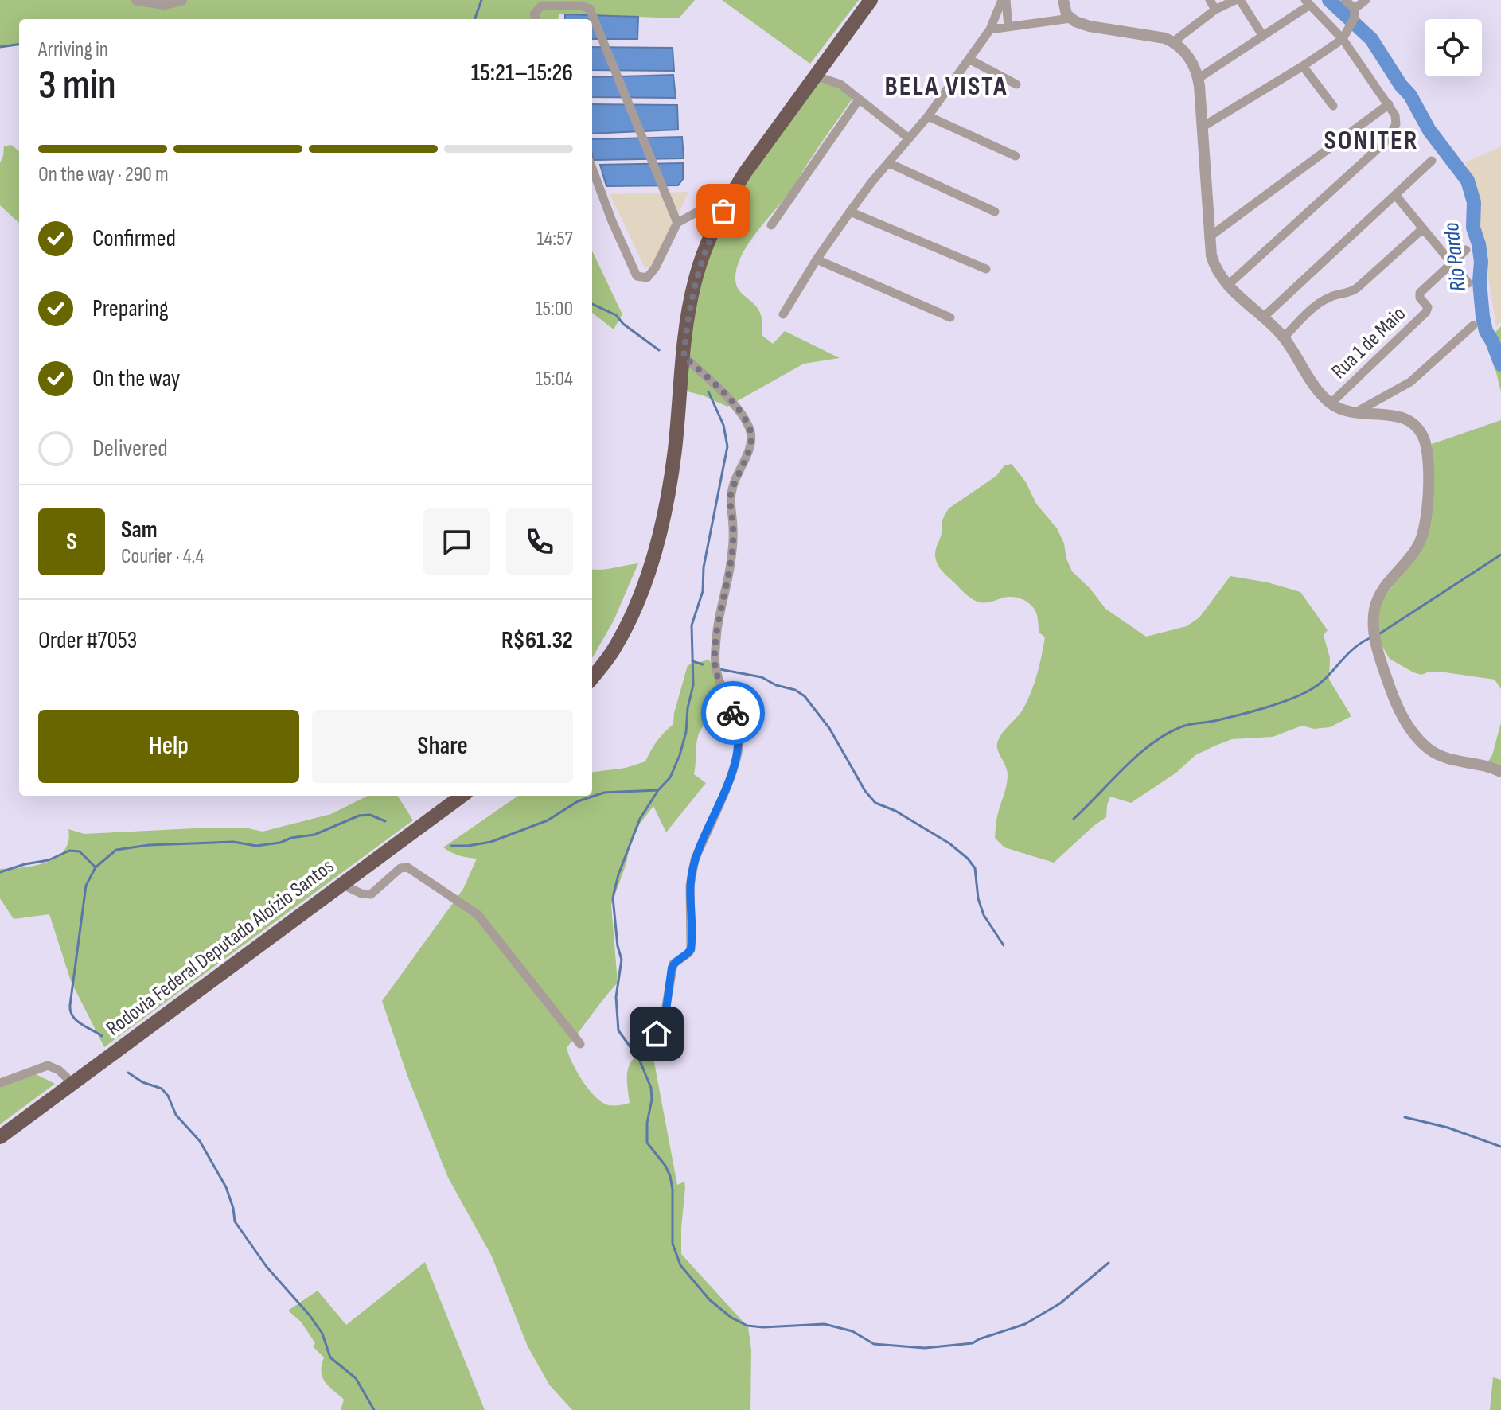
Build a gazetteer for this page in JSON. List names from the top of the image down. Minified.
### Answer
{"streets":{"highway":["Rodovia Federal Deputado Aloízio Santos"],"street":["Rua 1 de Maio"]},"districts":["BELA VISTA","SONITER"],"water":["Rio Pardo"],"page":{"heading":["3 min","Arriving in","15:21–15:26"],"panel":["Sam","Courier · 4.4","Order #7053","R$61.32"],"bar":"On the way · 290 m","list":[["Confirmed","14:57"],["Preparing","15:00"],["On the way","15:04"],"Delivered"],"round":"S","buttons":["Help","Share"]}}
